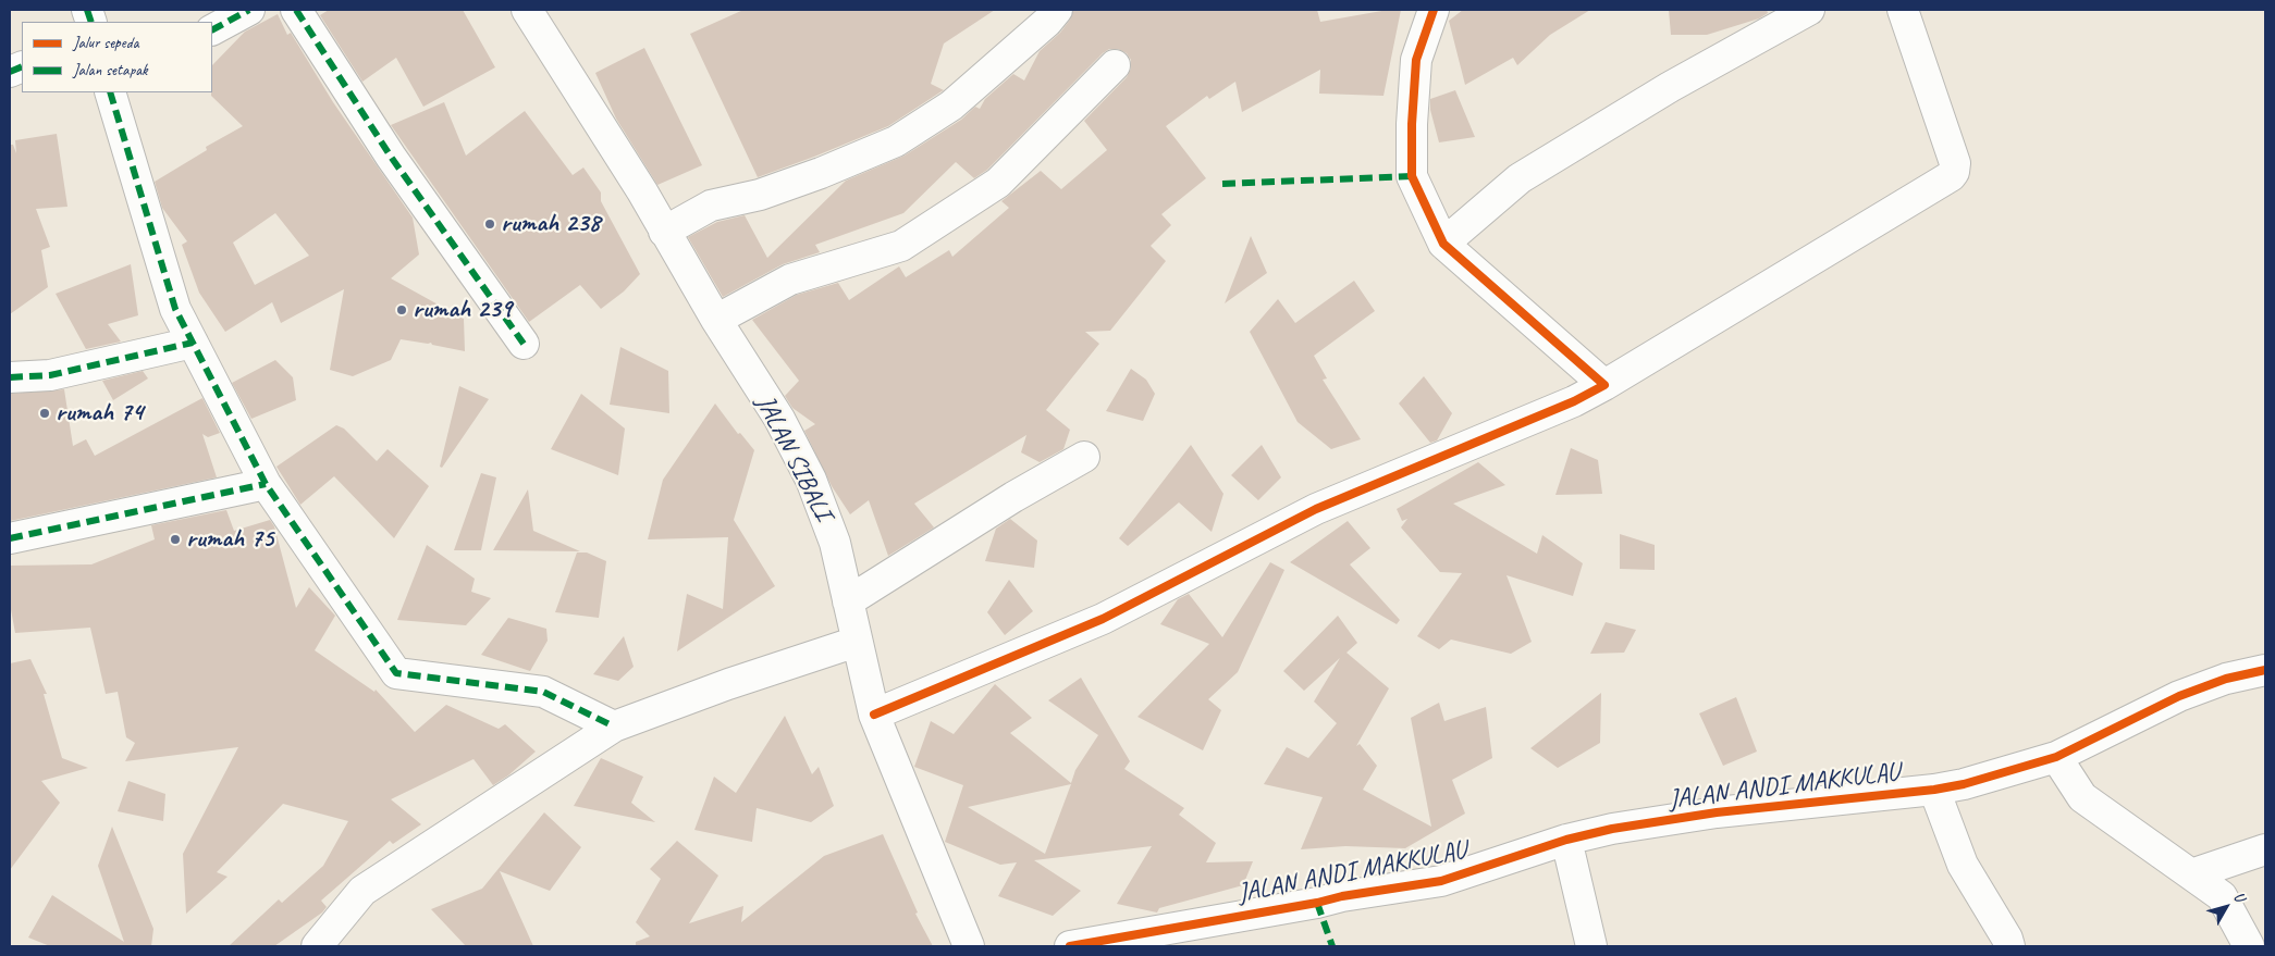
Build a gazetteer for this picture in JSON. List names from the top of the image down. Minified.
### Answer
{"streets":{"street":["JALAN SIBALI","JALAN ANDI MAKKULAU"]},"places":["rumah 238","rumah 239","rumah 74","rumah 75"],"legend":["Jalur sepeda","Jalan setapak"],"north":"top right"}
